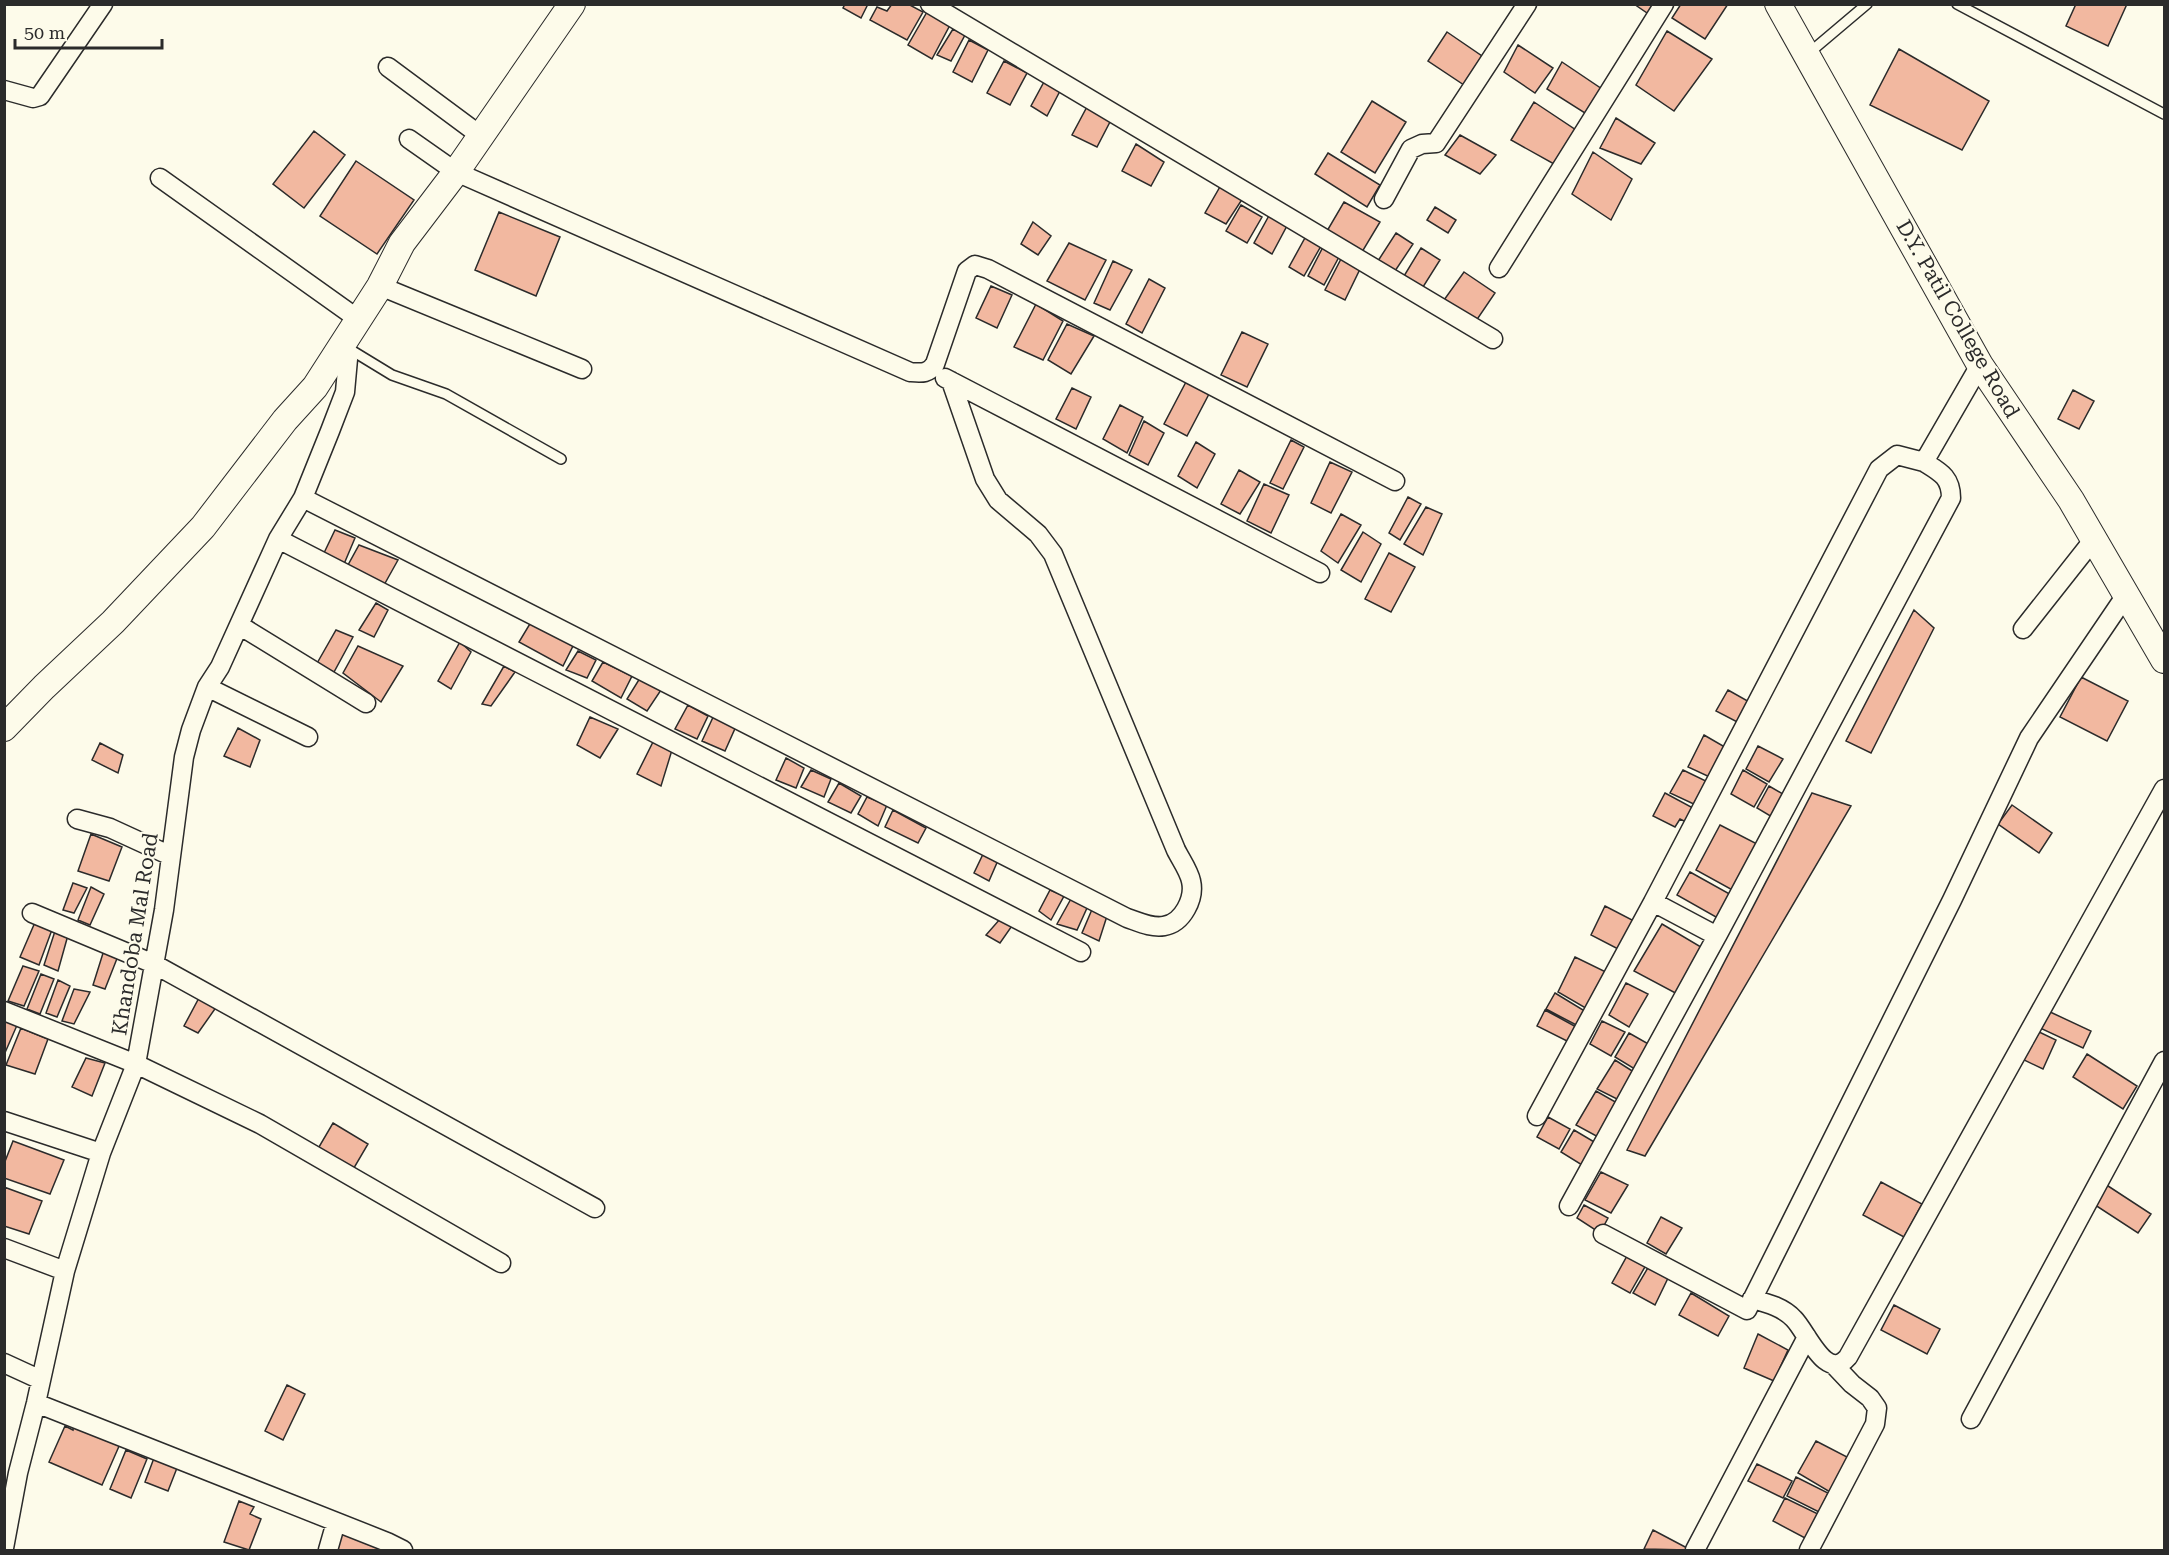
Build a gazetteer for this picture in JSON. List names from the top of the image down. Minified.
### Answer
{"streets":{"street":["D.Y. Patil College Road","Khandoba Mal Road"]},"scale_bar":"50 m"}
